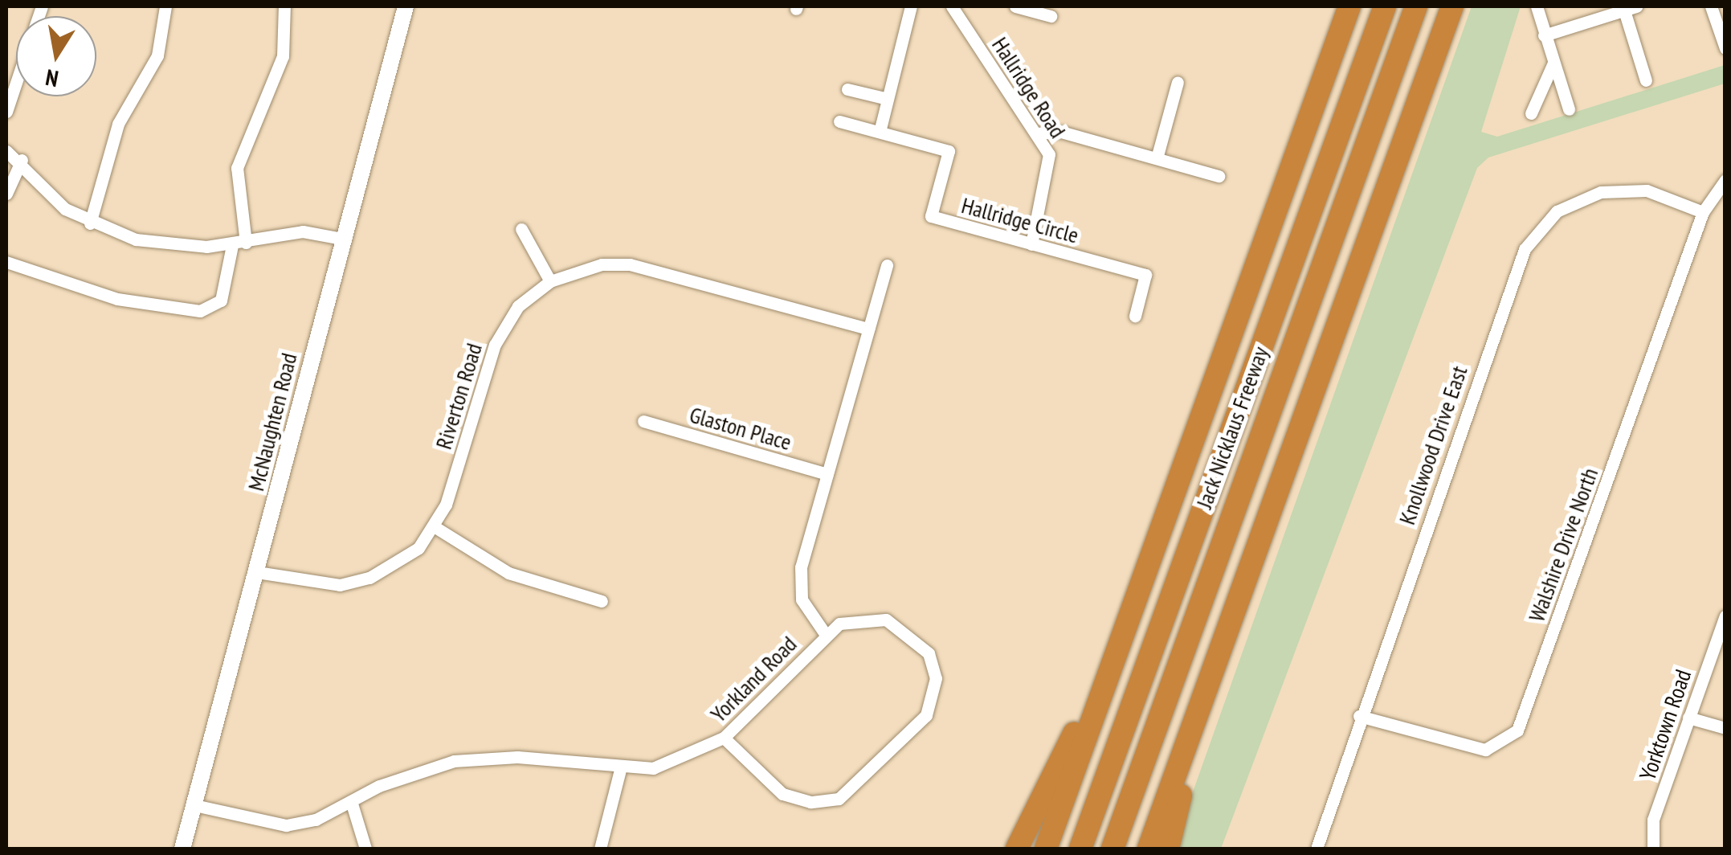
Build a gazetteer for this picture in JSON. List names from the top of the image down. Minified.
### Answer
{"streets":{"highway":["Jack Nicklaus Freeway"],"street":["Hallridge Road","Hallridge Circle","Riverton Road","McNaughten Road","Glaston Place","Knollwood Drive East","Walshire Drive North","Yorkland Road","Yorktown Road"]},"crossings":[["Hallridge Road","Hallridge Circle"],["Riverton Road","McNaughten Road"],["Riverton Road","Yorkland Road"],["McNaughten Road","Yorkland Road"],["Glaston Place","Yorkland Road"],["Knollwood Drive East","Walshire Drive North"]],"north":"bottom"}
